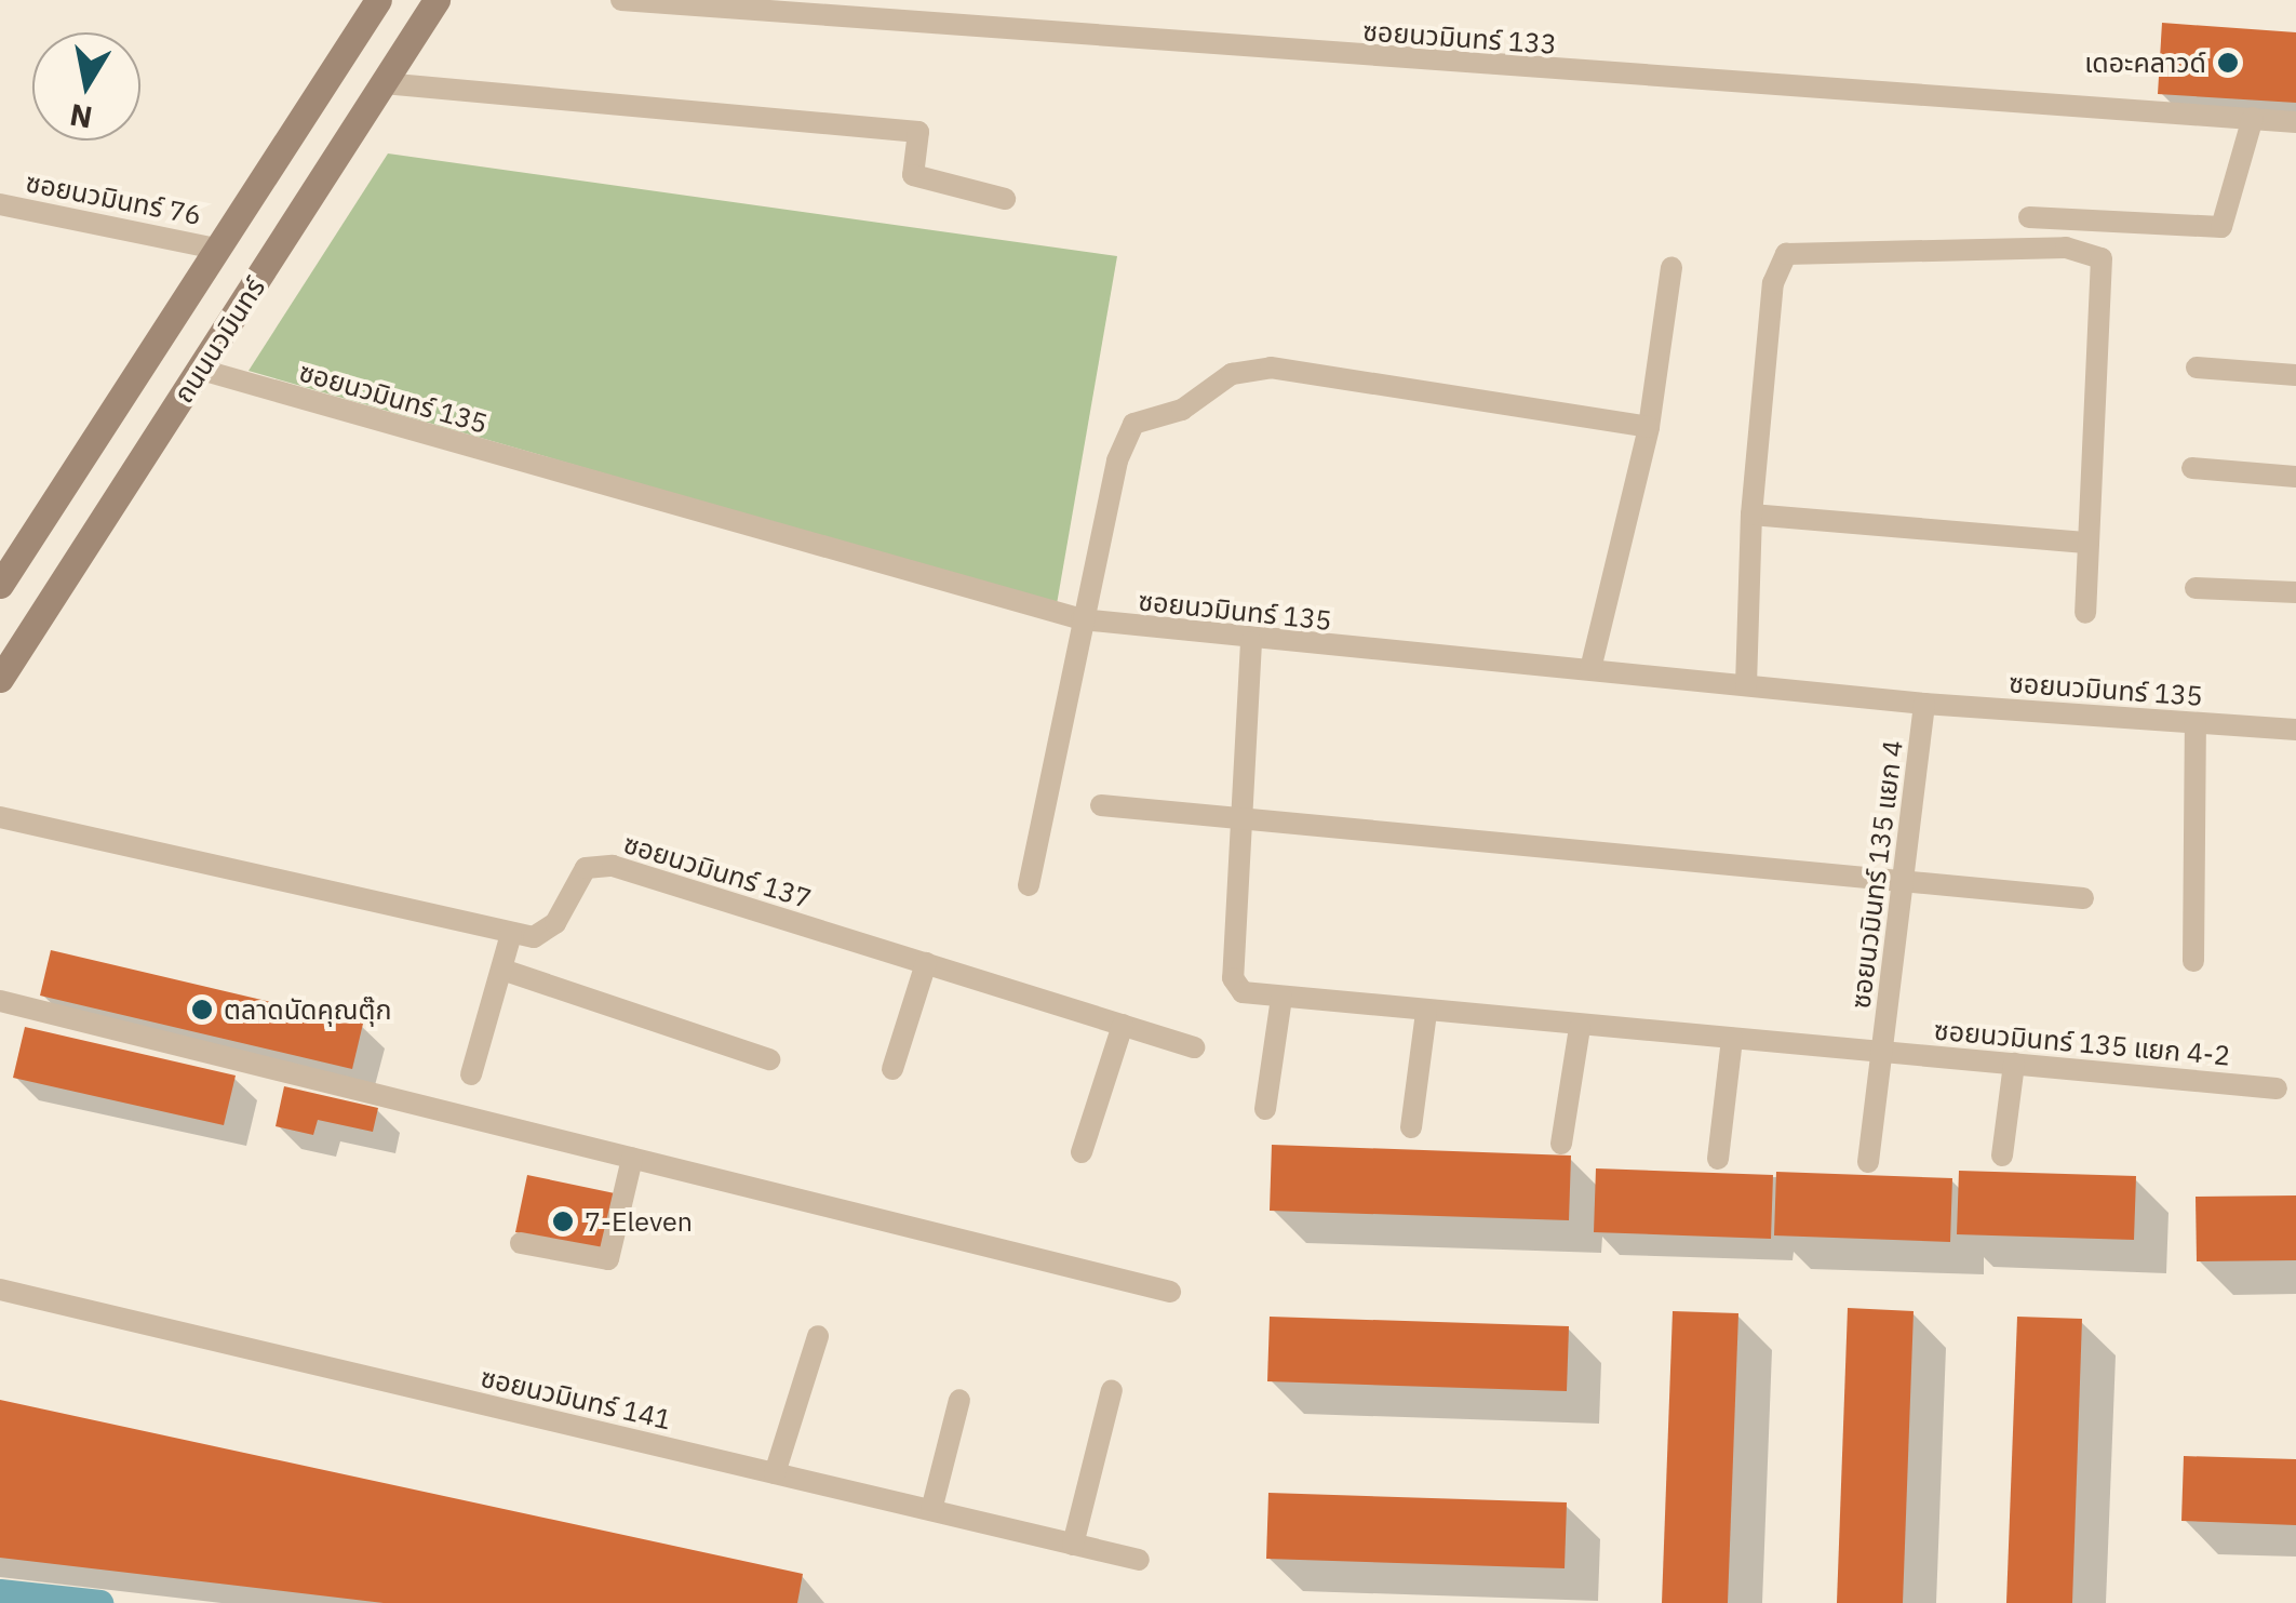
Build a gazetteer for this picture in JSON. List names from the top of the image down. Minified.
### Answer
{"streets":{"main road":["ถนนนวมินทร์"],"street":["ซอยนวมินทร์ 133","ซอยนวมินทร์ 76","ซอยนวมินทร์ 135","ซอยนวมินทร์ 137","ซอยนวมินทร์ 135 แยก 4","ซอยนวมินทร์ 135 แยก 4-2","ซอยนวมินทร์ 141"]},"crossings":[["ซอยนวมินทร์ 76","ถนนนวมินทร์"],["ถนนนวมินทร์","ซอยนวมินทร์ 135"],["ซอยนวมินทร์ 135","ซอยนวมินทร์ 135 แยก 4"],["ซอยนวมินทร์ 135","ซอยนวมินทร์ 135 แยก 4-2"],["ซอยนวมินทร์ 135 แยก 4","ซอยนวมินทร์ 135 แยก 4-2"]],"places":["เดอะคลาวด์","ตลาดนัดคุณตุ๊ก","7-Eleven"],"north":"bottom"}
